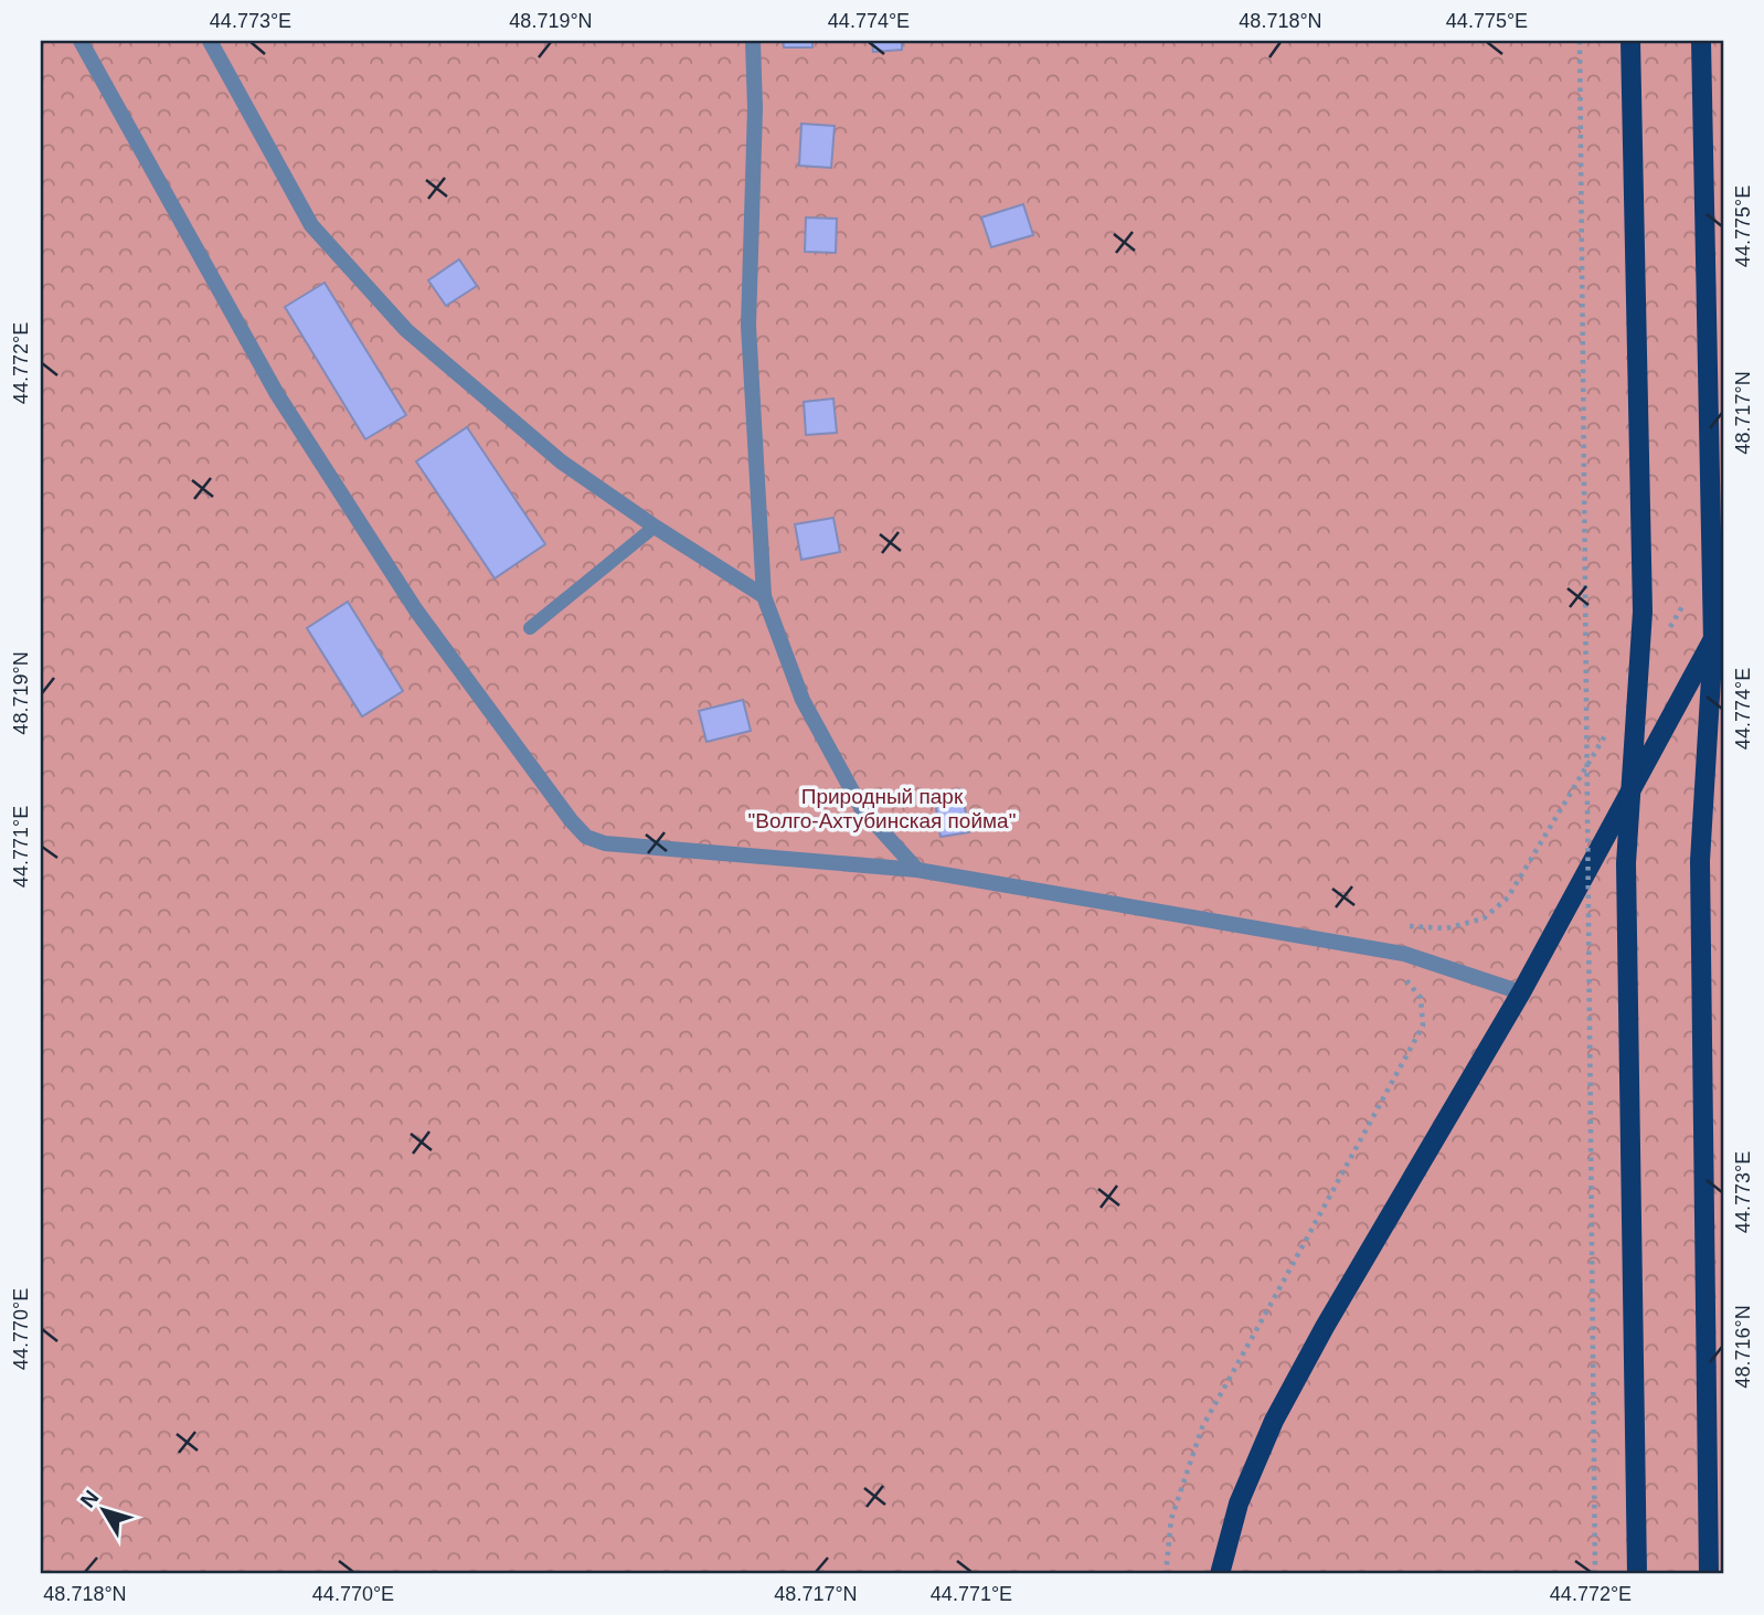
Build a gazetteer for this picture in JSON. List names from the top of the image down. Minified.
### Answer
{"parks":["Природный парк \"Волго-Ахтубинская пойма\""],"north":"top left","coordinates":["44.773°E","48.719°N","44.774°E","48.718°N","44.775°E","44.772°E","48.717°N","44.771°E","44.770°E","48.716°N"]}
